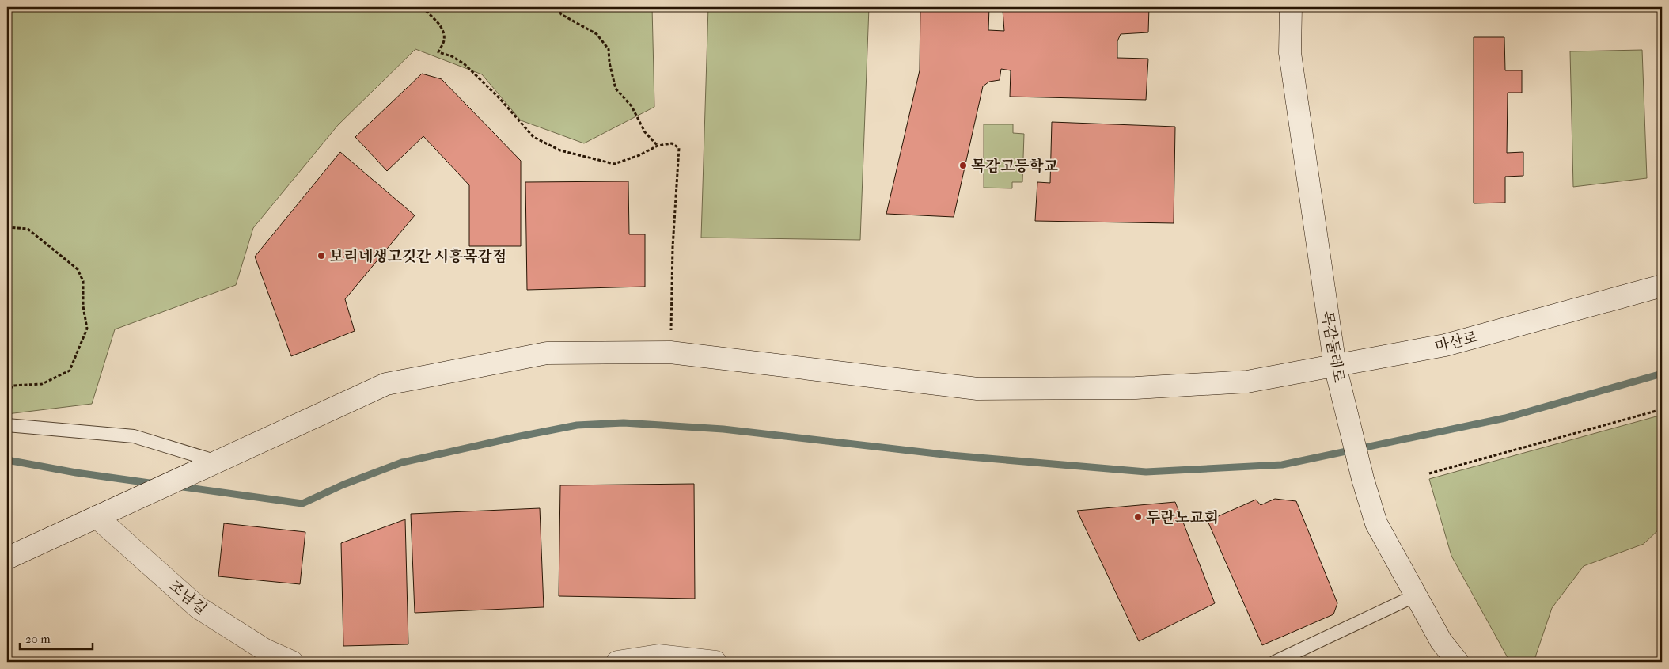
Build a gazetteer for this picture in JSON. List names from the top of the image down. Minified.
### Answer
{"streets":{"street":["마산로","목감둘레로","조남길"]},"crossings":[["마산로","목감둘레로"],["마산로","조남길"]],"places":["목감고등학교","보리네생고깃간 시흥목감점","두란노교회"],"scale_bar":"20 m"}
